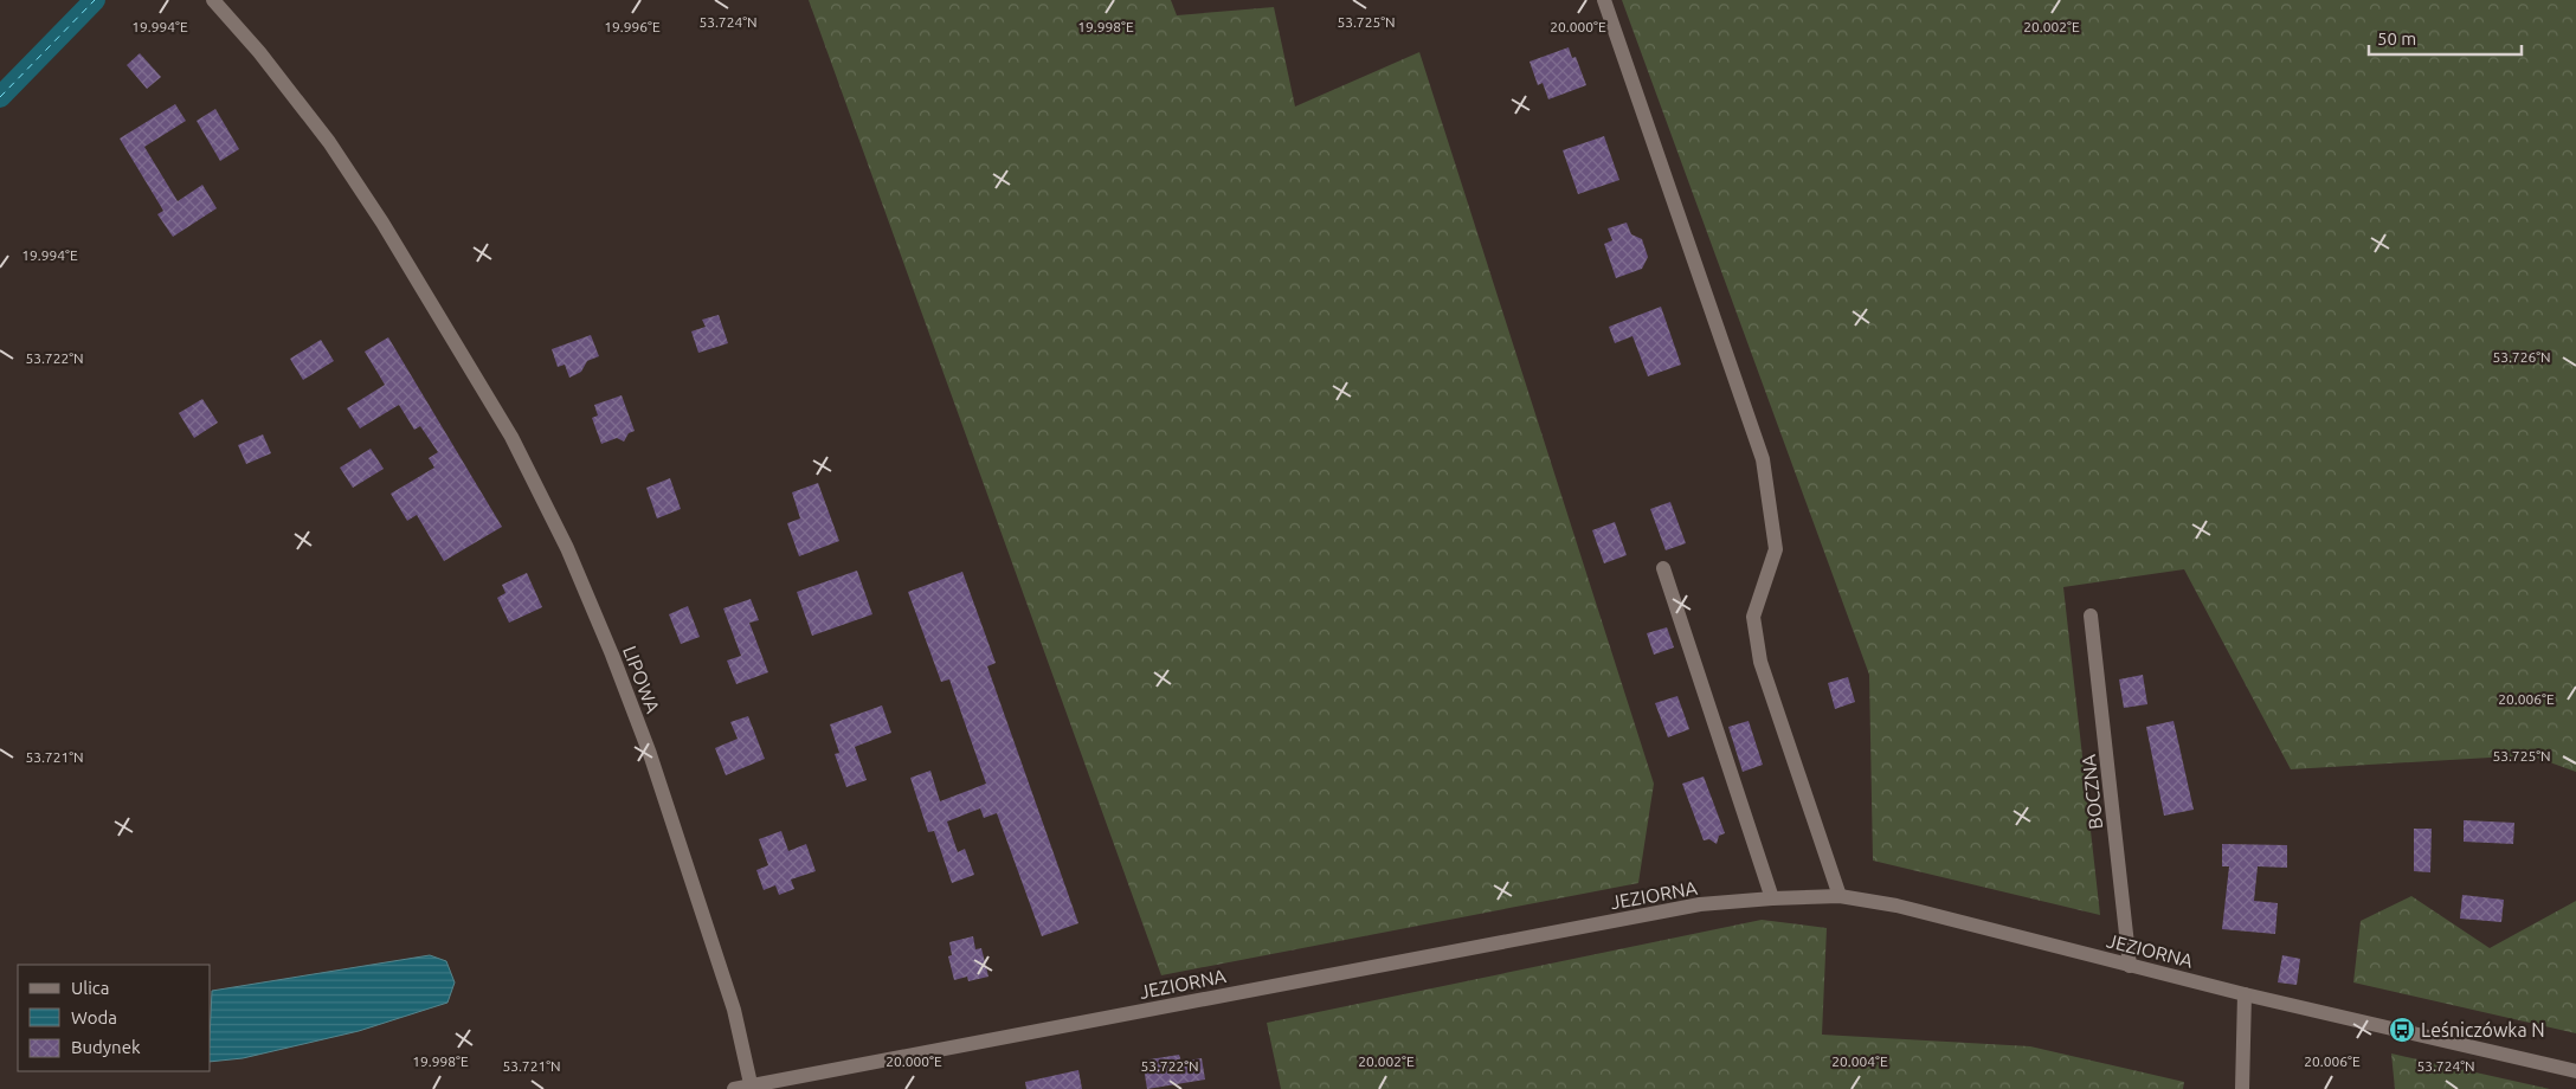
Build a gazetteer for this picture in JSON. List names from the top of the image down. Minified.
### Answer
{"streets":{"street":["LIPOWA","BOCZNA","JEZIORNA"]},"crossings":[["LIPOWA","JEZIORNA"],["BOCZNA","JEZIORNA"]],"places":{"bus stop":["Leśniczówka N"]},"legend":["Ulica","Woda","Budynek"],"scale_bar":"50 m","coordinates":["53.724°N","53.725°N","19.994°E","19.996°E","19.998°E","20.000°E","20.002°E","53.726°N","53.722°N","20.006°E","53.721°N","20.004°E"]}
